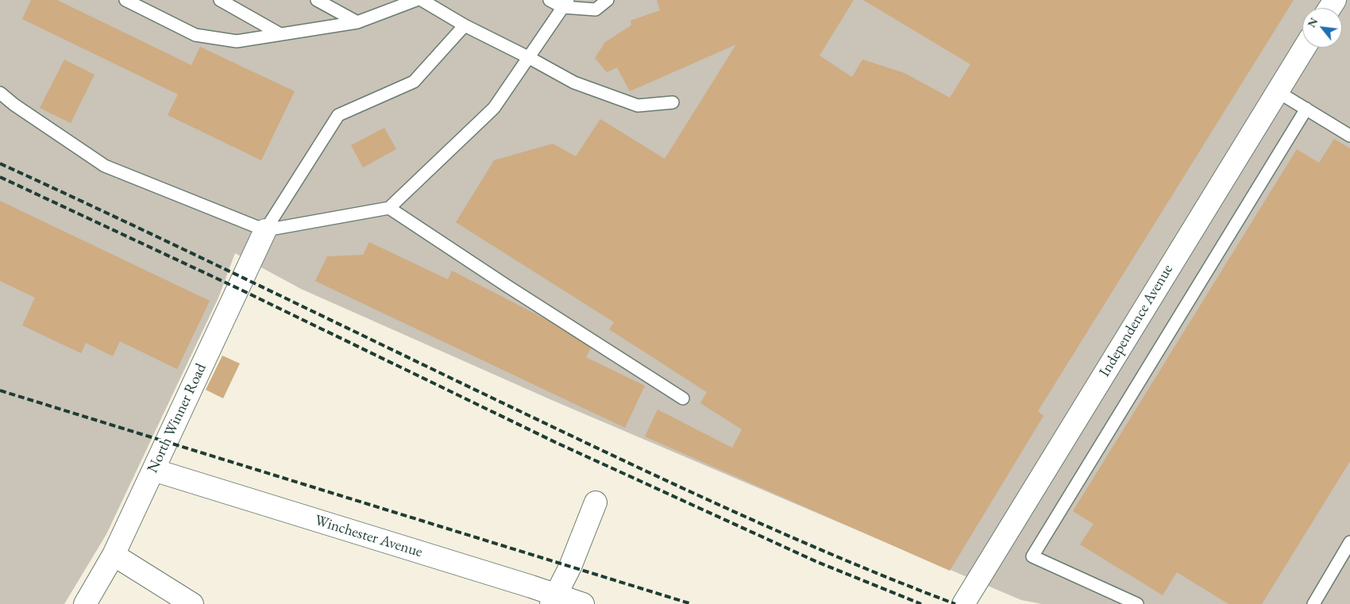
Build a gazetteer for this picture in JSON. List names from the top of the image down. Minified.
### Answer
{"streets":{"street":["Independence Avenue","North Winner Road","Winchester Avenue"]},"crossings":[["North Winner Road","Winchester Avenue"]],"north":"top left"}
